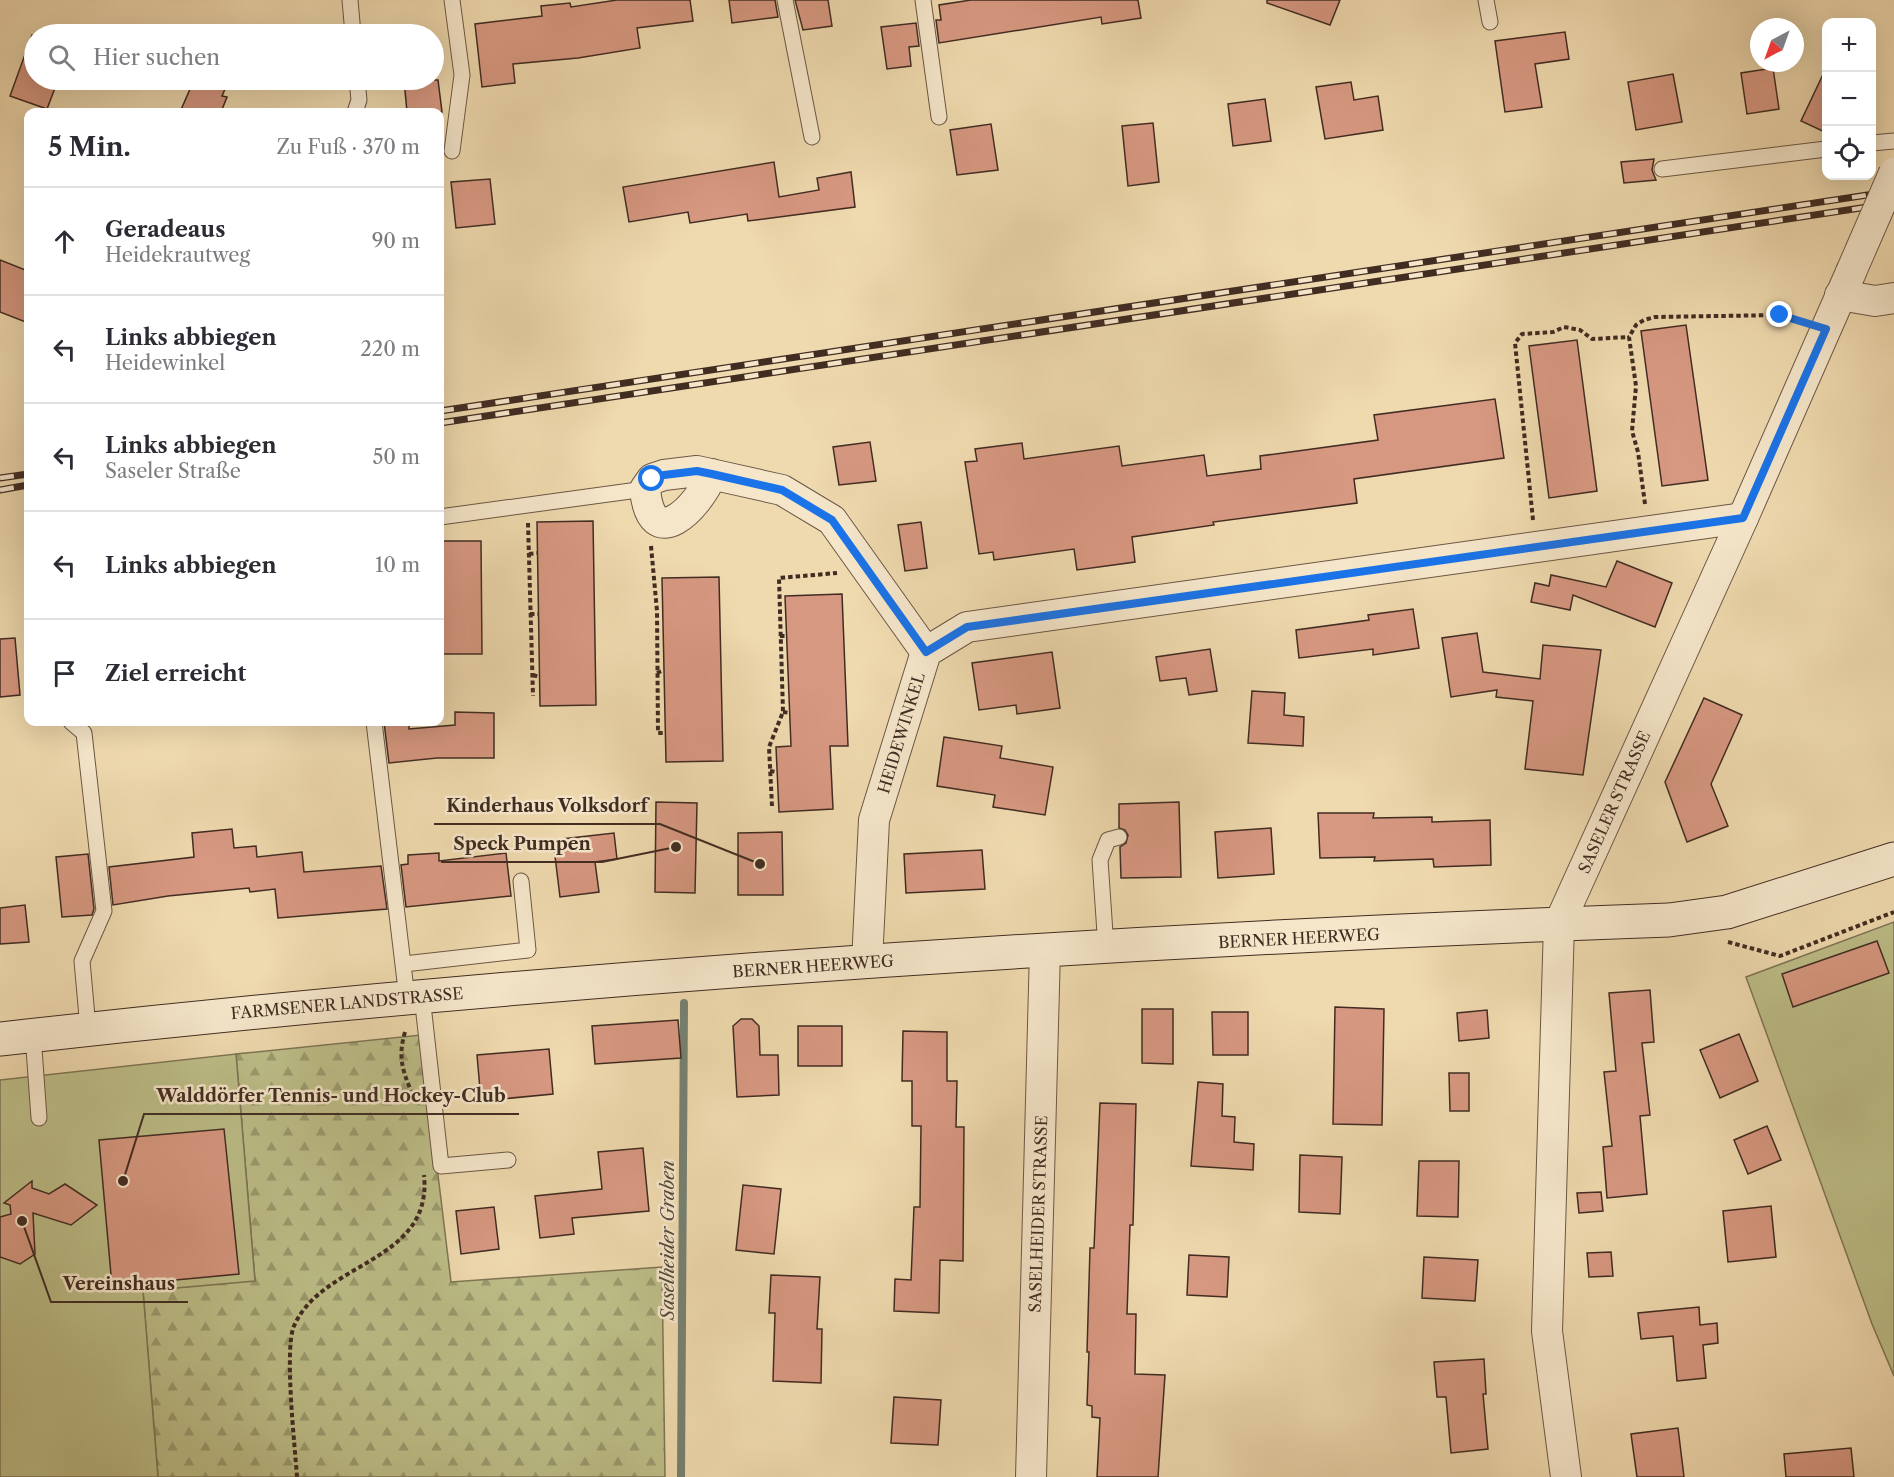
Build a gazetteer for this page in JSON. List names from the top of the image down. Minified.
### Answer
{"streets":{"main road":["BERNER HEERWEG","FARMSENER LANDSTRASSE"],"street":["HEIDEWINKEL","SASELER STRASSE","SASELHEIDER STRASSE"]},"crossings":[["HEIDEWINKEL","SASELER STRASSE"],["HEIDEWINKEL","BERNER HEERWEG"],["SASELER STRASSE","BERNER HEERWEG"],["BERNER HEERWEG","FARMSENER LANDSTRASSE"],["BERNER HEERWEG","SASELHEIDER STRASSE"]],"water":["Saselheider Graben"],"places":["Speck Pumpen","Kinderhaus Volksdorf","Walddörfer Tennis- und Hockey-Club","Vereinshaus"],"north":"bottom left","page":{"map_buttons":["+","−"],"search":"Hier suchen","heading":["5 Min.","Zu Fuß · 370 m"],"list":[["Geradeaus","Heidekrautweg","90 m"],["Links abbiegen","Heidewinkel","220 m"],["Links abbiegen","Saseler Straße","50 m"],["Links abbiegen","10 m"],"Ziel erreicht"]}}
